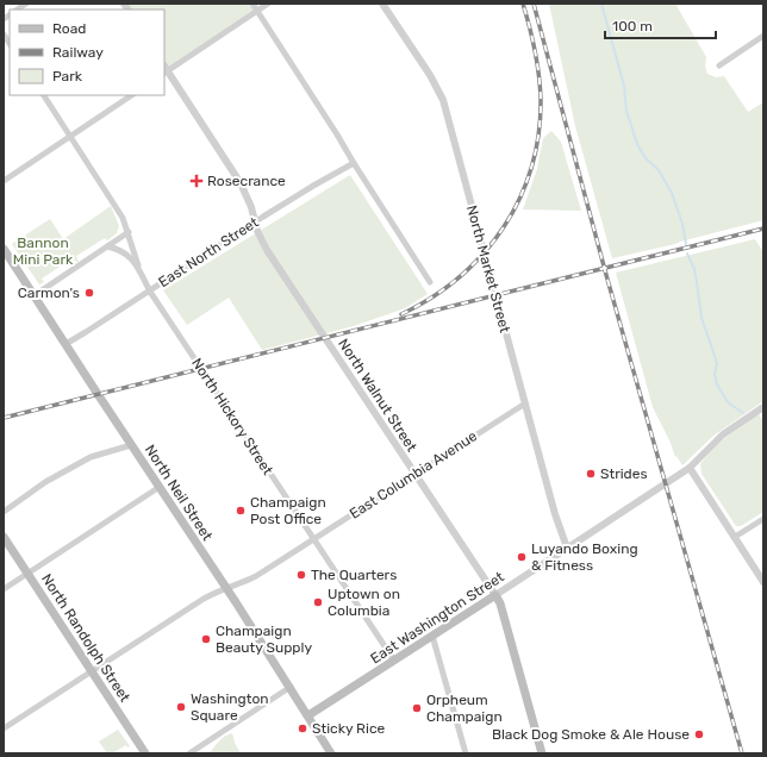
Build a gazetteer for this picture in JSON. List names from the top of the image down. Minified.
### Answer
{"streets":{"main road":["North Walnut Street","North Neil Street","East Washington Street","North Randolph Street"],"street":["East North Street","North Market Street","North Hickory Street","East Columbia Avenue"]},"crossings":[["East North Street","North Walnut Street"],["East North Street","North Hickory Street"],["East North Street","North Neil Street"],["North Market Street","East Columbia Avenue"],["North Market Street","East Washington Street"],["North Walnut Street","East Columbia Avenue"],["North Walnut Street","East Washington Street"],["North Hickory Street","East Columbia Avenue"],["North Hickory Street","East Washington Street"],["East Columbia Avenue","North Neil Street"],["East Columbia Avenue","North Randolph Street"],["North Neil Street","East Washington Street"]],"parks":["Bannon Mini Park"],"places":{"health":["Rosecrance"],"other":["Carmon's","Strides","Champaign Post Office","Luyando Boxing & Fitness","The Quarters","Uptown on Columbia","Champaign Beauty Supply","Washington Square","Orpheum Champaign","Sticky Rice","Black Dog Smoke & Ale House"]},"legend":["Road","Railway","Park"],"scale_bar":"100 m"}
